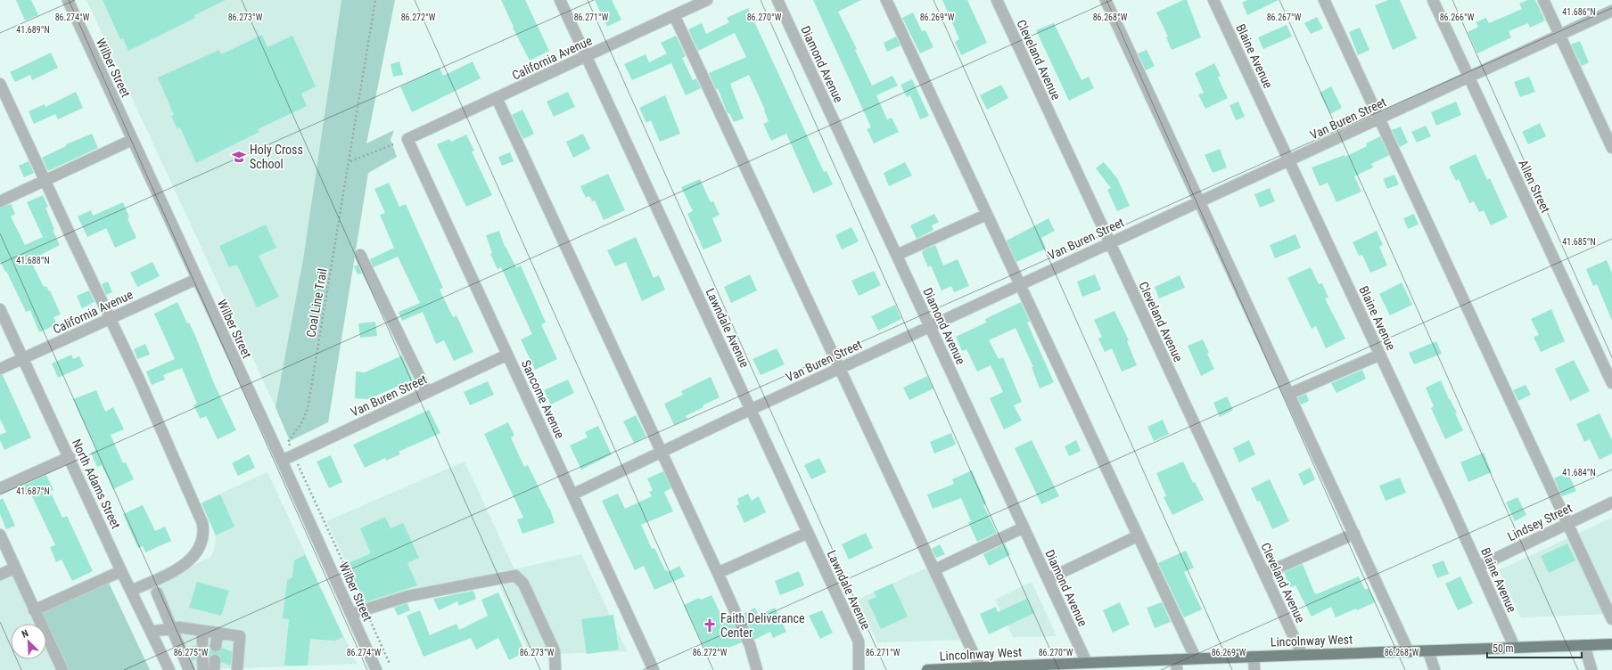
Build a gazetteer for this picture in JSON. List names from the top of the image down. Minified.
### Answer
{"streets":{"main road":["Lincolnway West"],"street":["Blaine Avenue","California Avenue","Cleveland Avenue","Diamond Avenue","Wilber Street","Van Buren Street","Allen Street","Lawndale Avenue","Sancome Avenue","North Adams Street","Lindsey Street"],"path":["Coal Line Trail"]},"crossings":[["Blaine Avenue","Van Buren Street"],["Blaine Avenue","Lindsey Street"],["Blaine Avenue","Lincolnway West"],["California Avenue","Wilber Street"],["California Avenue","Lawndale Avenue"],["California Avenue","Sancome Avenue"],["California Avenue","North Adams Street"],["Cleveland Avenue","Van Buren Street"],["Cleveland Avenue","Lincolnway West"],["Diamond Avenue","Van Buren Street"],["Diamond Avenue","Lincolnway West"],["Wilber Street","Van Buren Street"],["Van Buren Street","Allen Street"],["Van Buren Street","Lawndale Avenue"],["Van Buren Street","Sancome Avenue"]],"places":{"school or university":["Holy Cross School"],"church":["Faith Deliverance Center"]},"scale_bar":"50 m","north":"top left","coordinates":["41.686°N","86.274°W","86.273°W","86.272°W","86.271°W","86.270°W","86.269°W","86.268°W","86.267°W","86.266°W","41.689°N","41.685°N","41.688°N","41.684°N","41.687°N","86.275°W"]}
